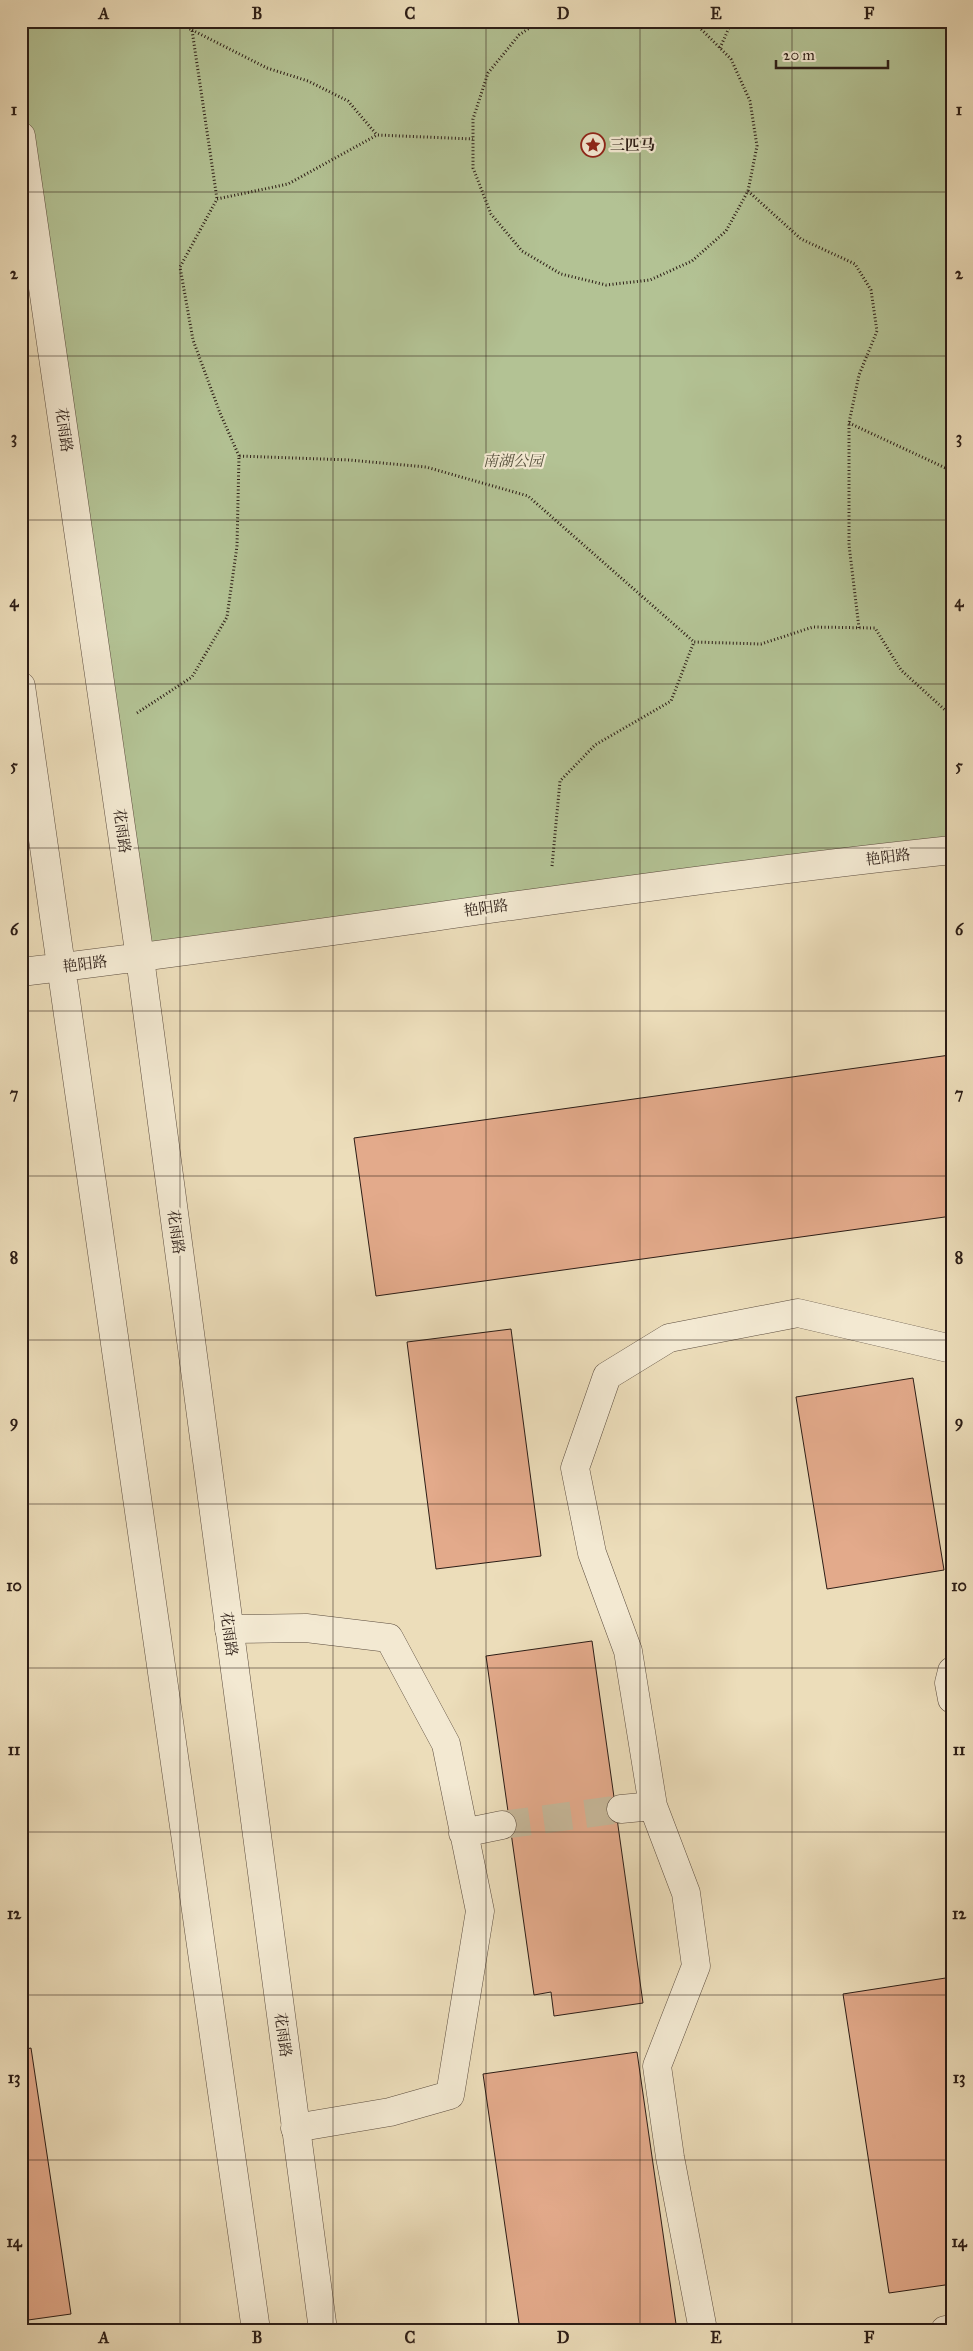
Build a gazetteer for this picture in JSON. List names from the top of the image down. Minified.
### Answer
{"streets":{"street":["花雨路","艳阳路"]},"crossings":[["花雨路","艳阳路"]],"parks":["南湖公园"],"places":{"place":["三匹马"]},"scale_bar":"20 m","grid":{"columns":["A","B","C","D","E","F"],"rows":["1","2","3","4","5","6","7","8","9","10","11","12","13","14"]}}
